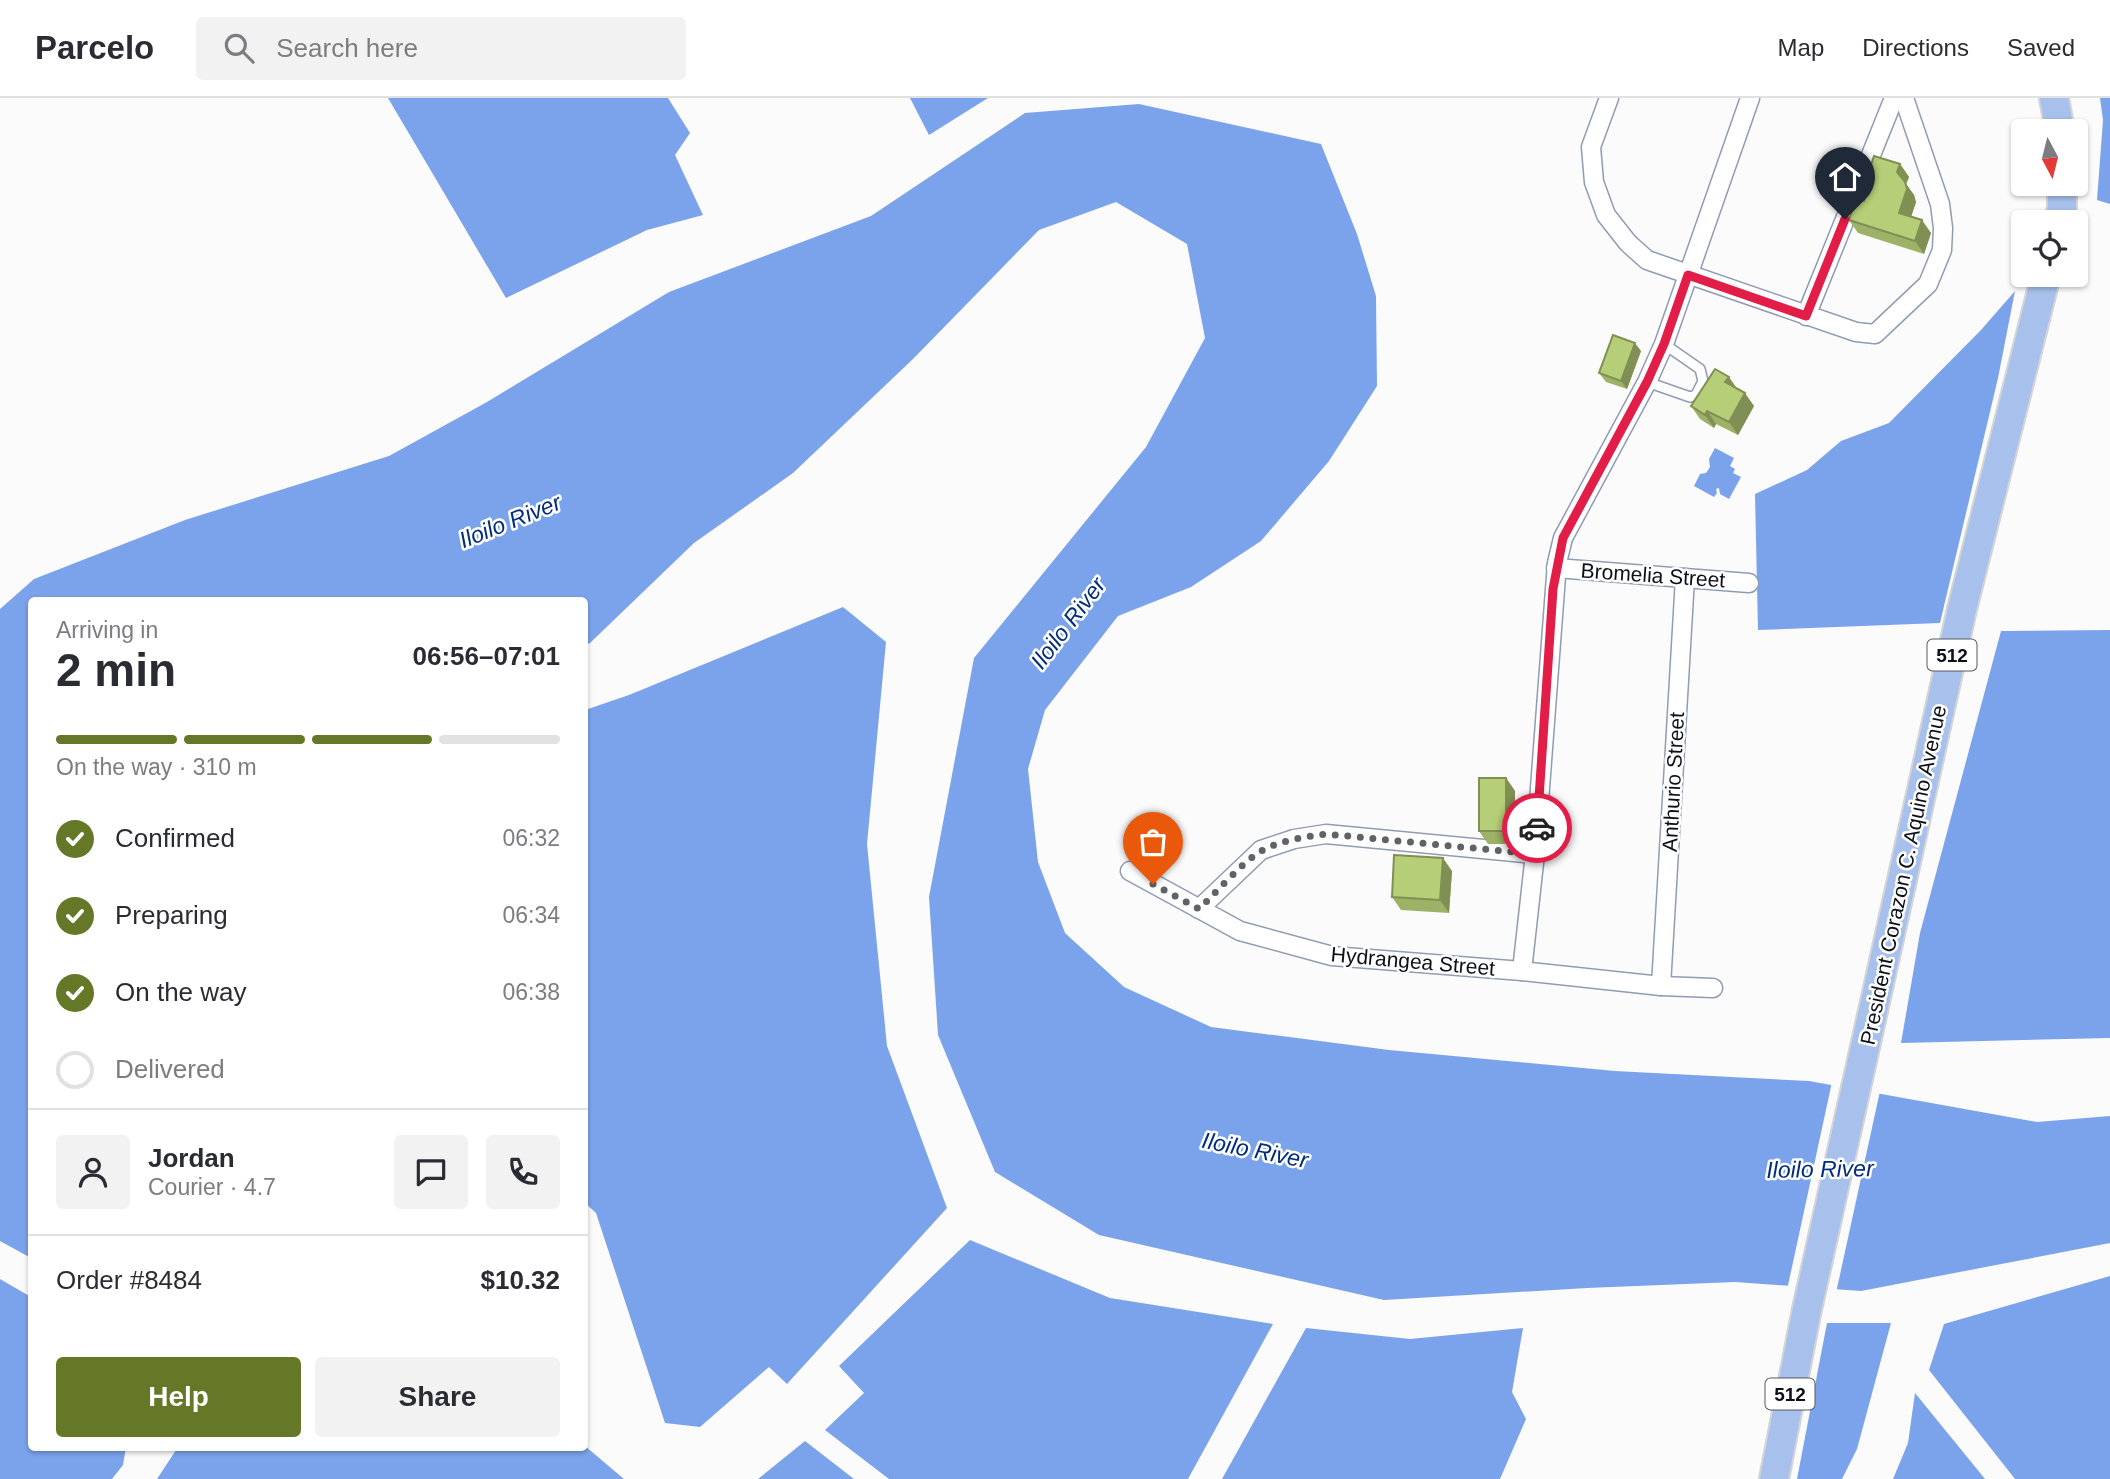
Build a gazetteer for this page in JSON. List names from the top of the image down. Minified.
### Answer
{"streets":{"main road":["512","President Corazon C. Aquino Avenue"],"street":["Bromelia Street","Anthurio Street","Hydrangea Street"]},"crossings":[["Bromelia Street","Anthurio Street"],["Anthurio Street","Hydrangea Street"]],"water":["Iloilo River"],"north":"bottom","page":{"header":"Parcelo","search":"Search here","nav":["Map","Directions","Saved"],"heading":["2 min","Arriving in","06:56–07:01"],"panel":["Jordan","Courier · 4.7","Order #8484","$10.32"],"bar":"On the way · 310 m","list":[["Confirmed","06:32"],["Preparing","06:34"],["On the way","06:38"],"Delivered"],"buttons":["Help","Share"]}}
